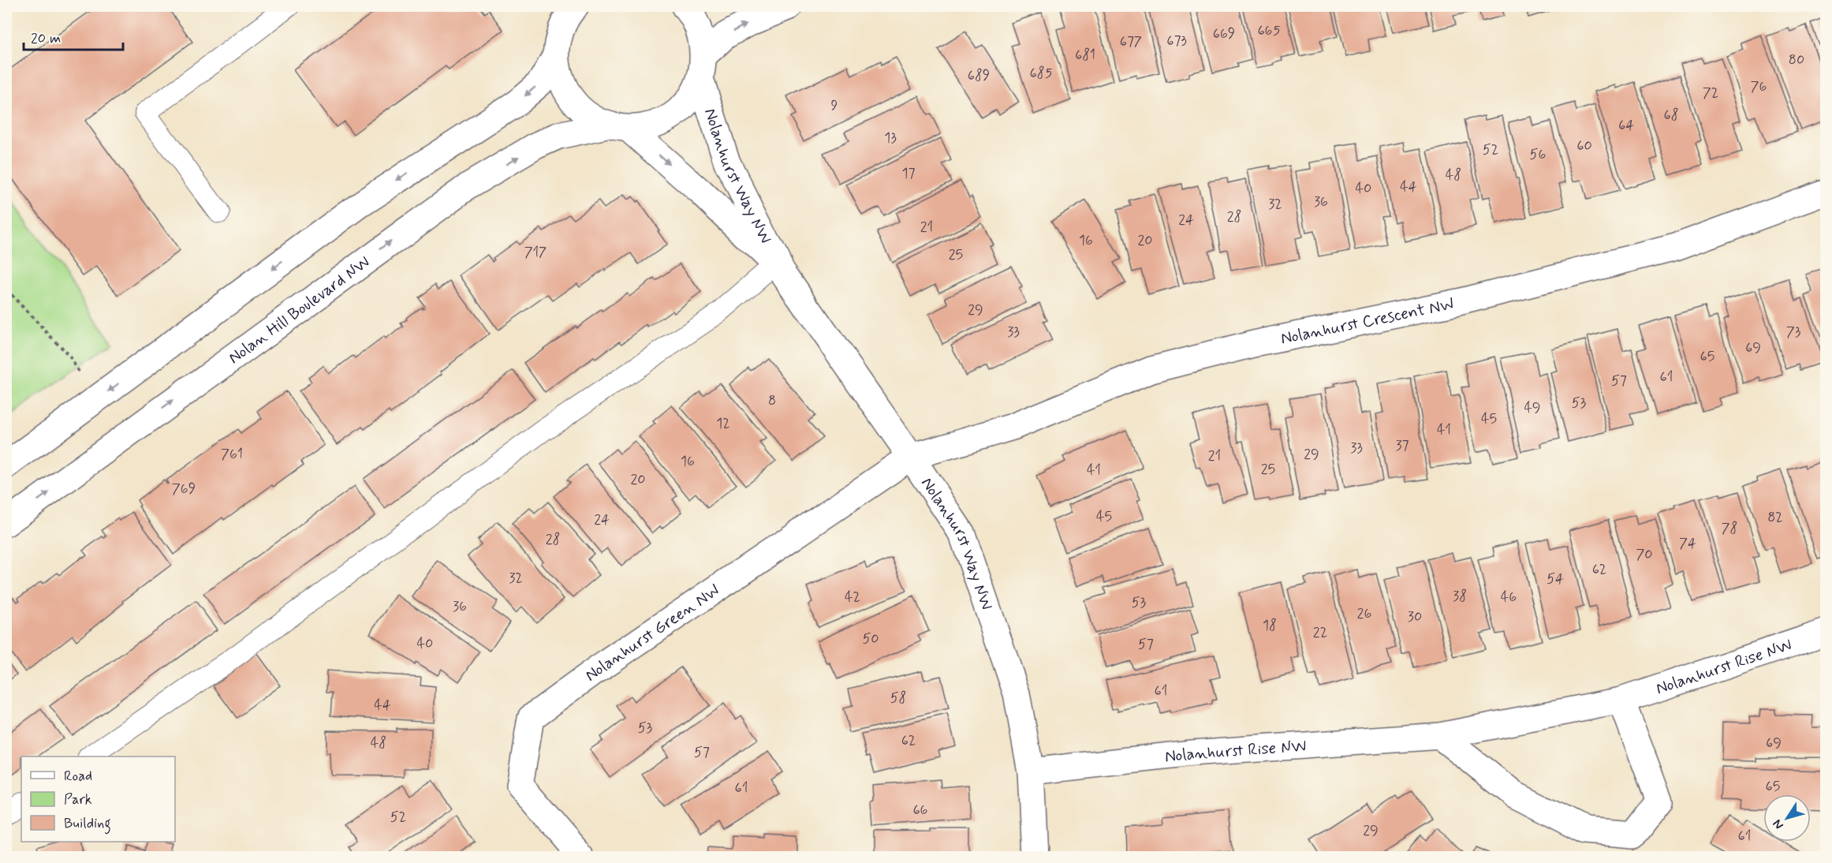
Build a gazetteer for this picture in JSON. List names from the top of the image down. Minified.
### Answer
{"streets":{"street":["Nolanhurst Way NW","Nolan Hill Boulevard NW","Nolanhurst Crescent NW","Nolanhurst Green NW","Nolanhurst Rise NW"]},"crossings":[["Nolanhurst Way NW","Nolan Hill Boulevard NW"],["Nolanhurst Way NW","Nolanhurst Crescent NW"],["Nolanhurst Way NW","Nolanhurst Green NW"],["Nolanhurst Way NW","Nolanhurst Rise NW"],["Nolanhurst Crescent NW","Nolanhurst Green NW"]],"house_numbers":["665","669","673","677","681","80","685","689","76","72","9","68","64","13","60","52","56","17","48","44","40","36","32","28","24","21","16","20","717","25","29","33","73","69","65","61","57","8","53","49","45","12","41","37","33","761","29","21","16","25","41","20","769","45","82","24","78","28","74","70","62","32","54","38","42","46","53","36","26","30","18","22","50","40","57","61","58","44","53","62","48","69","57","65","61","66","52","29","61"],"legend":["Road","Park","Building"],"scale_bar":"20 m","north":"bottom left"}
